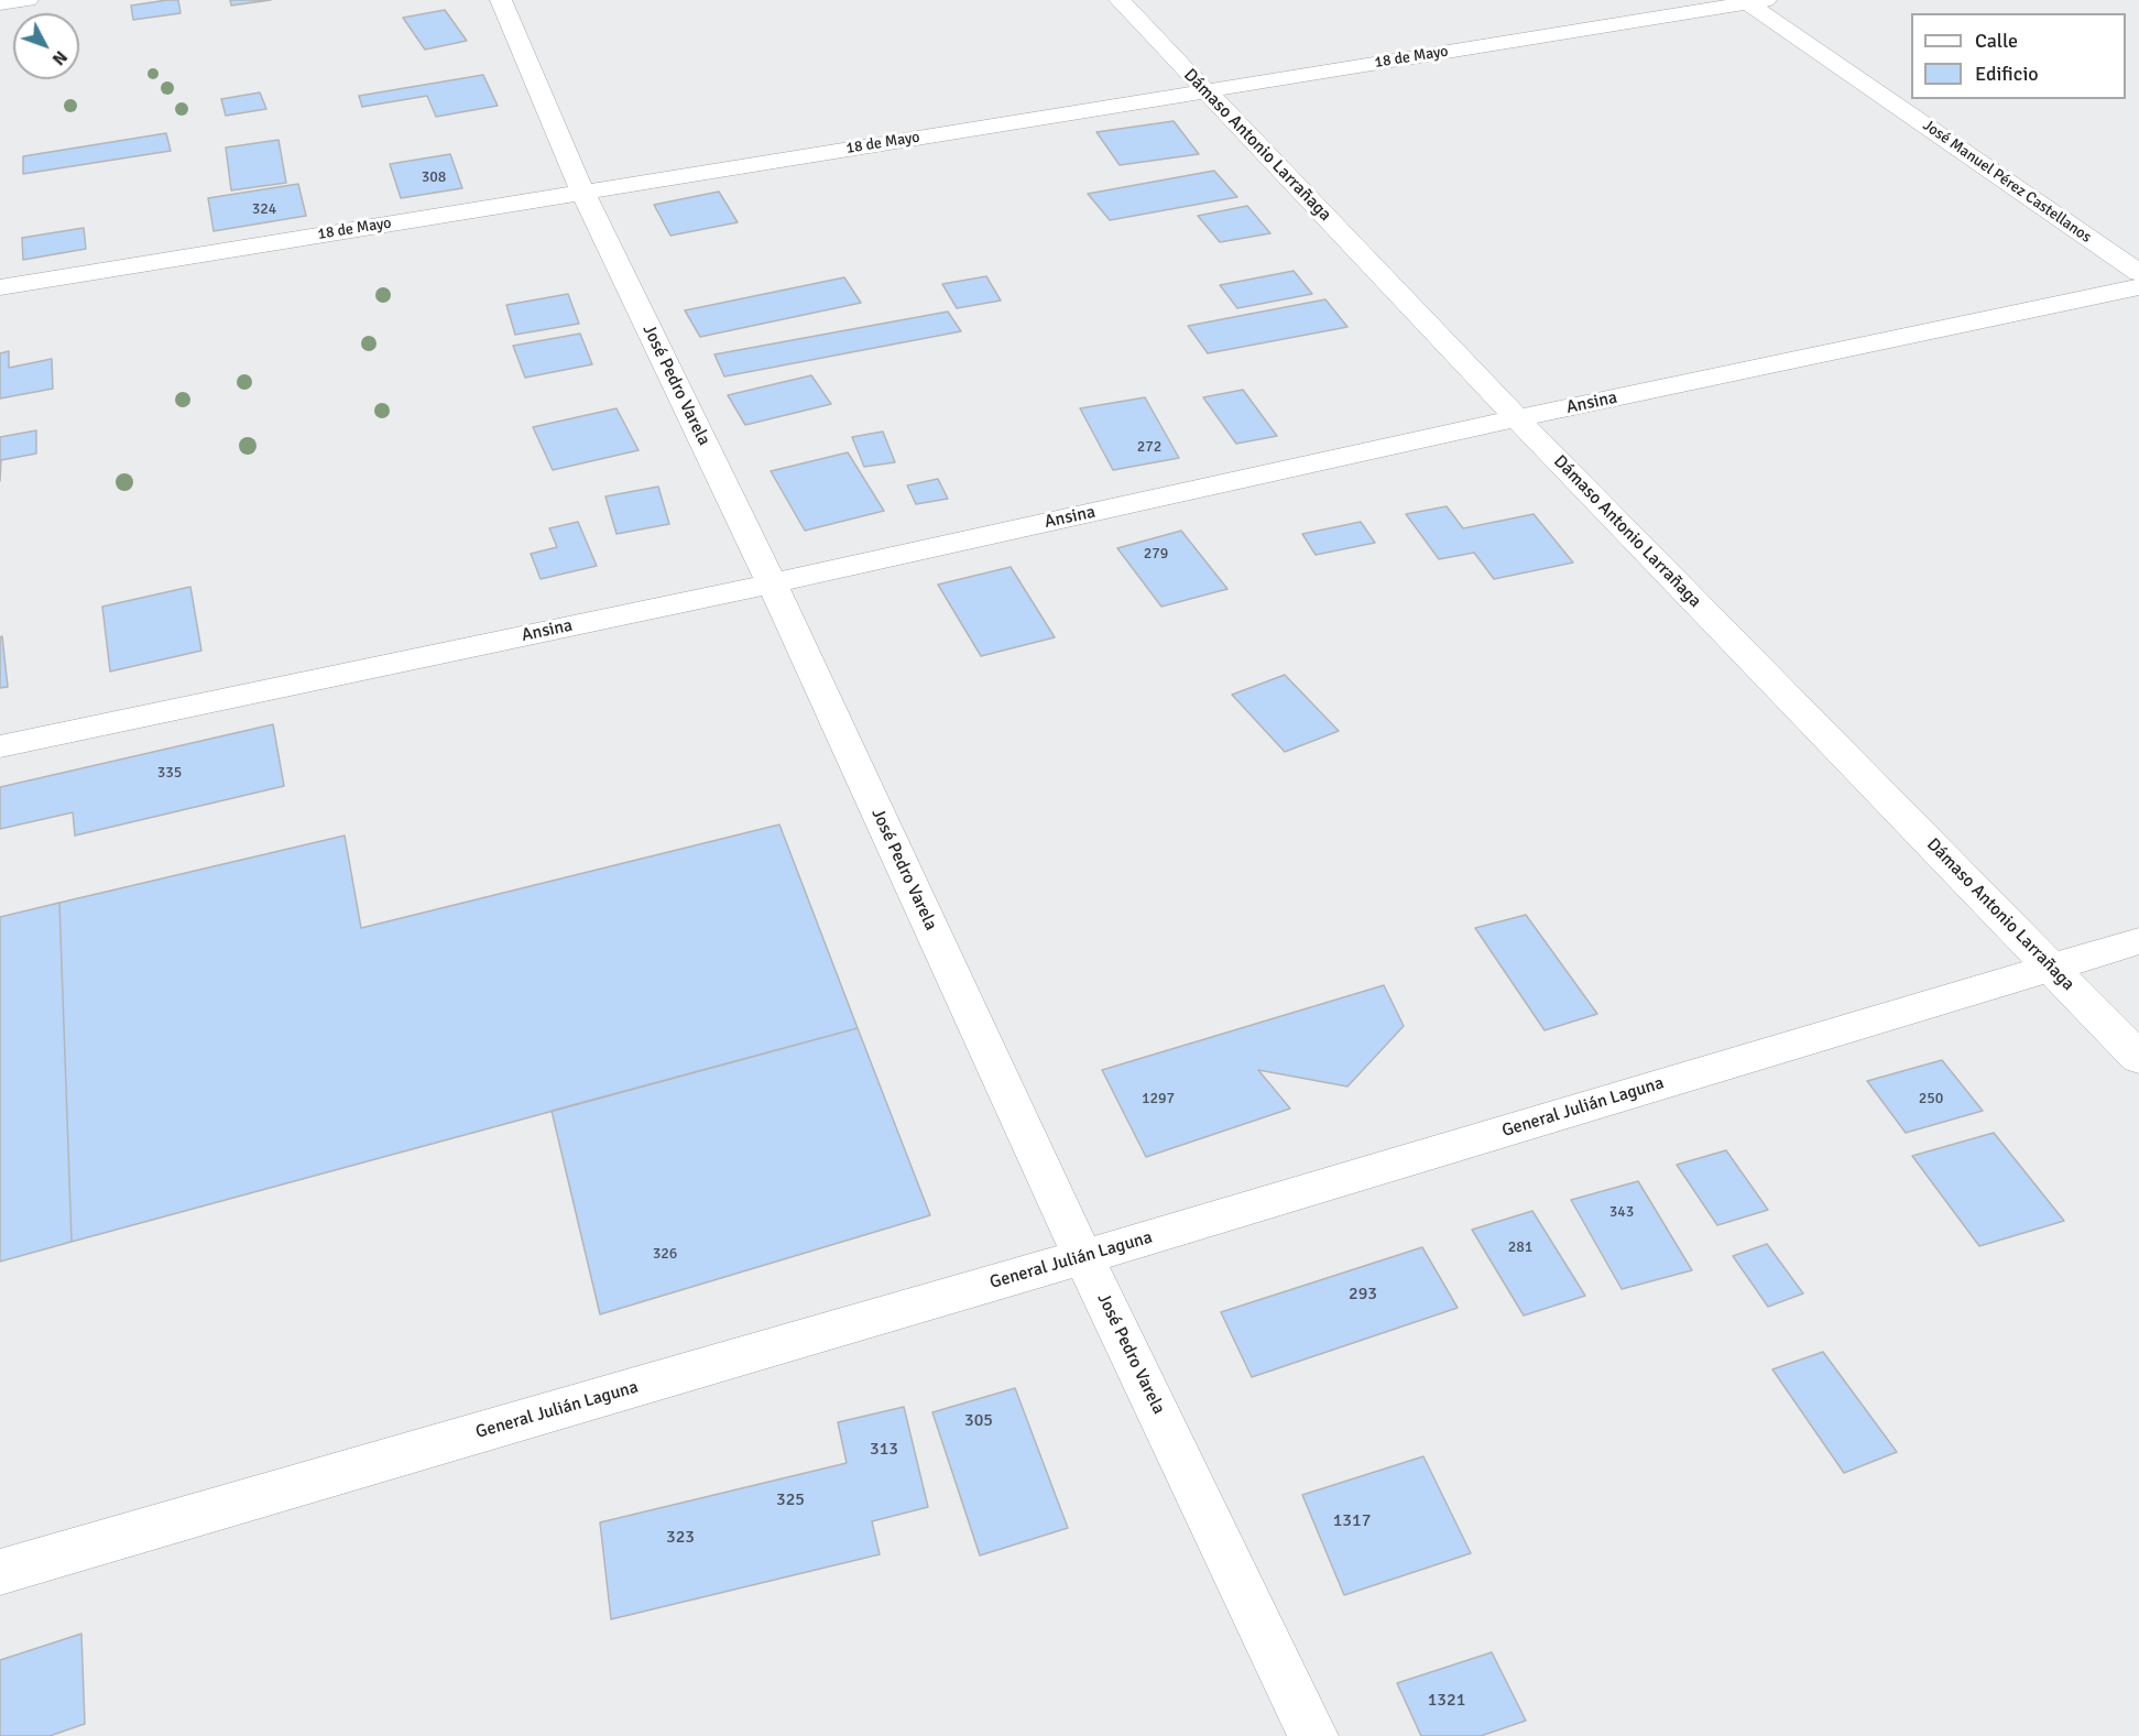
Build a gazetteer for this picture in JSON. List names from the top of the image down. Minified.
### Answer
{"streets":{"street":["18 de Mayo","Dámaso Antonio Larrañaga","José Manuel Pérez Castellanos","José Pedro Varela","Ansina","General Julián Laguna"]},"crossings":[["18 de Mayo","Dámaso Antonio Larrañaga"],["18 de Mayo","José Manuel Pérez Castellanos"],["18 de Mayo","José Pedro Varela"],["Dámaso Antonio Larrañaga","Ansina"],["Dámaso Antonio Larrañaga","General Julián Laguna"],["José Pedro Varela","Ansina"],["José Pedro Varela","General Julián Laguna"]],"house_numbers":["308","324","272","279","335","1297","250","343","281","326","293","305","313","325","1317","323","1321"],"legend":["Calle","Edificio"],"north":"bottom right"}
